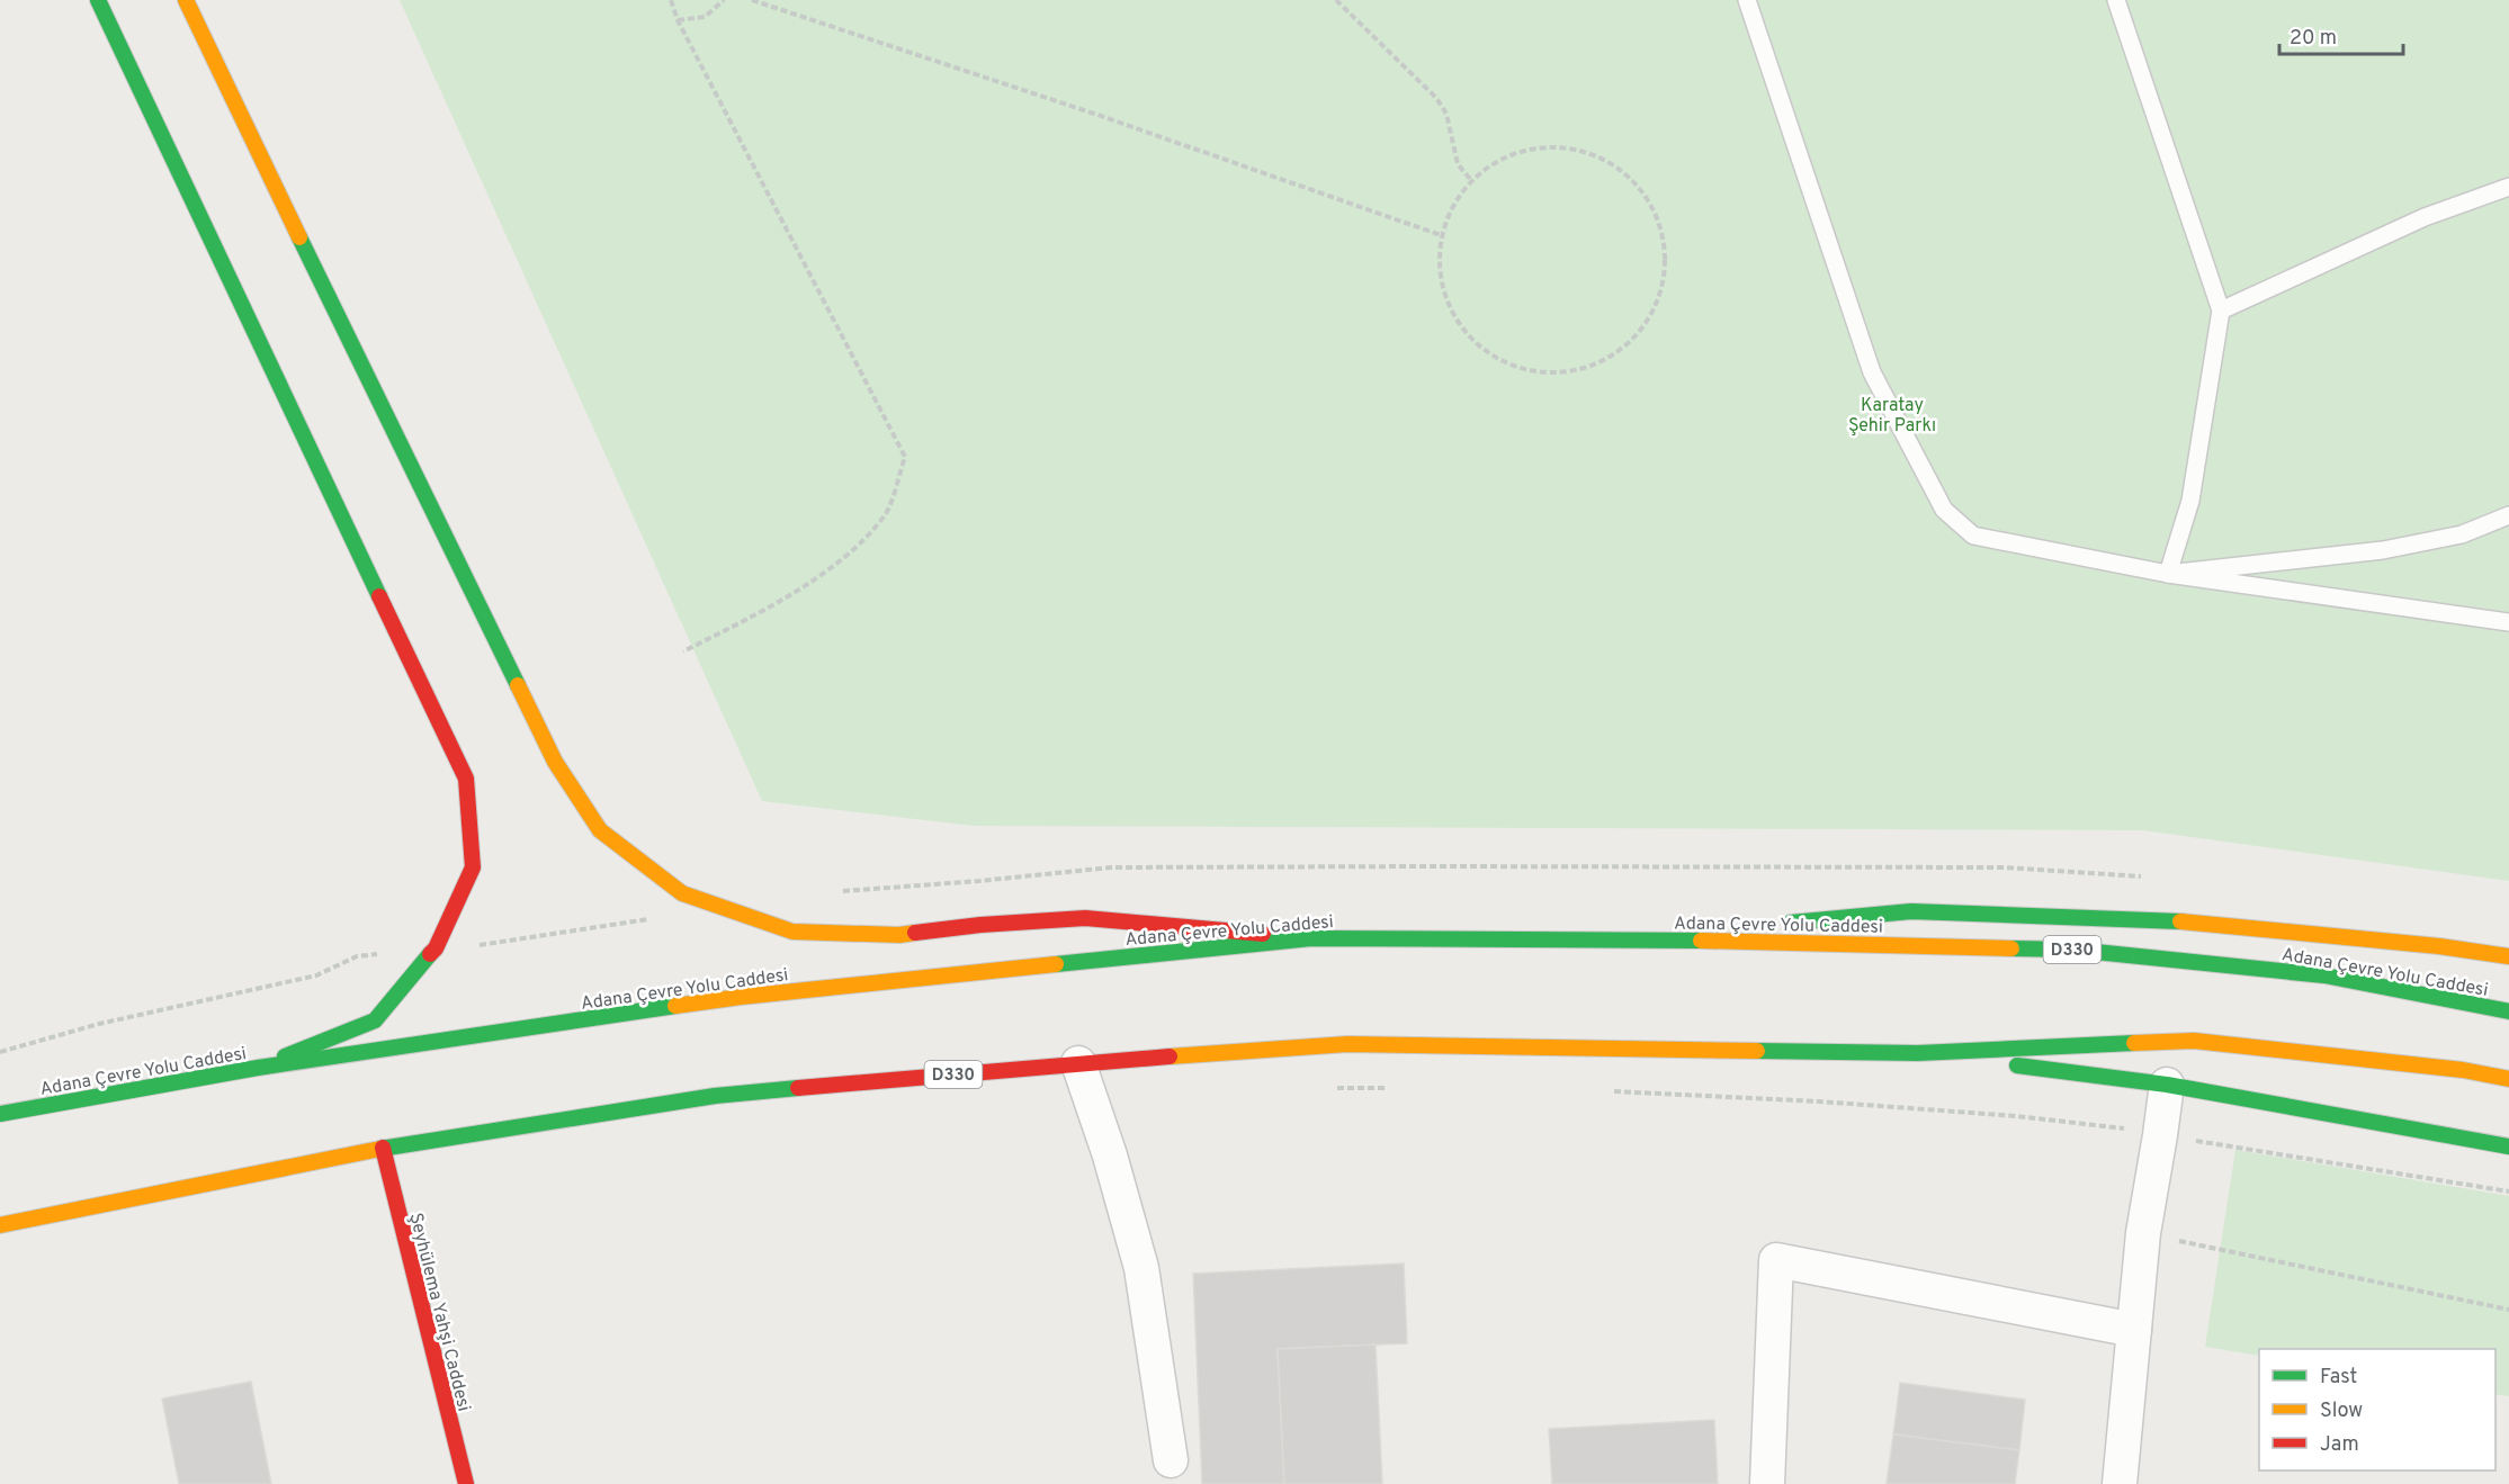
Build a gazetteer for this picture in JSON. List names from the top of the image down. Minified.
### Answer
{"streets":{"main road":["Adana Çevre Yolu Caddesi","D330","Şeyhülema Yahşi Caddesi"]},"crossings":[["Adana Çevre Yolu Caddesi","D330"],["D330","Şeyhülema Yahşi Caddesi"]],"parks":["Karatay Şehir Parkı"],"legend":["Fast","Slow","Jam"],"scale_bar":"20 m"}
